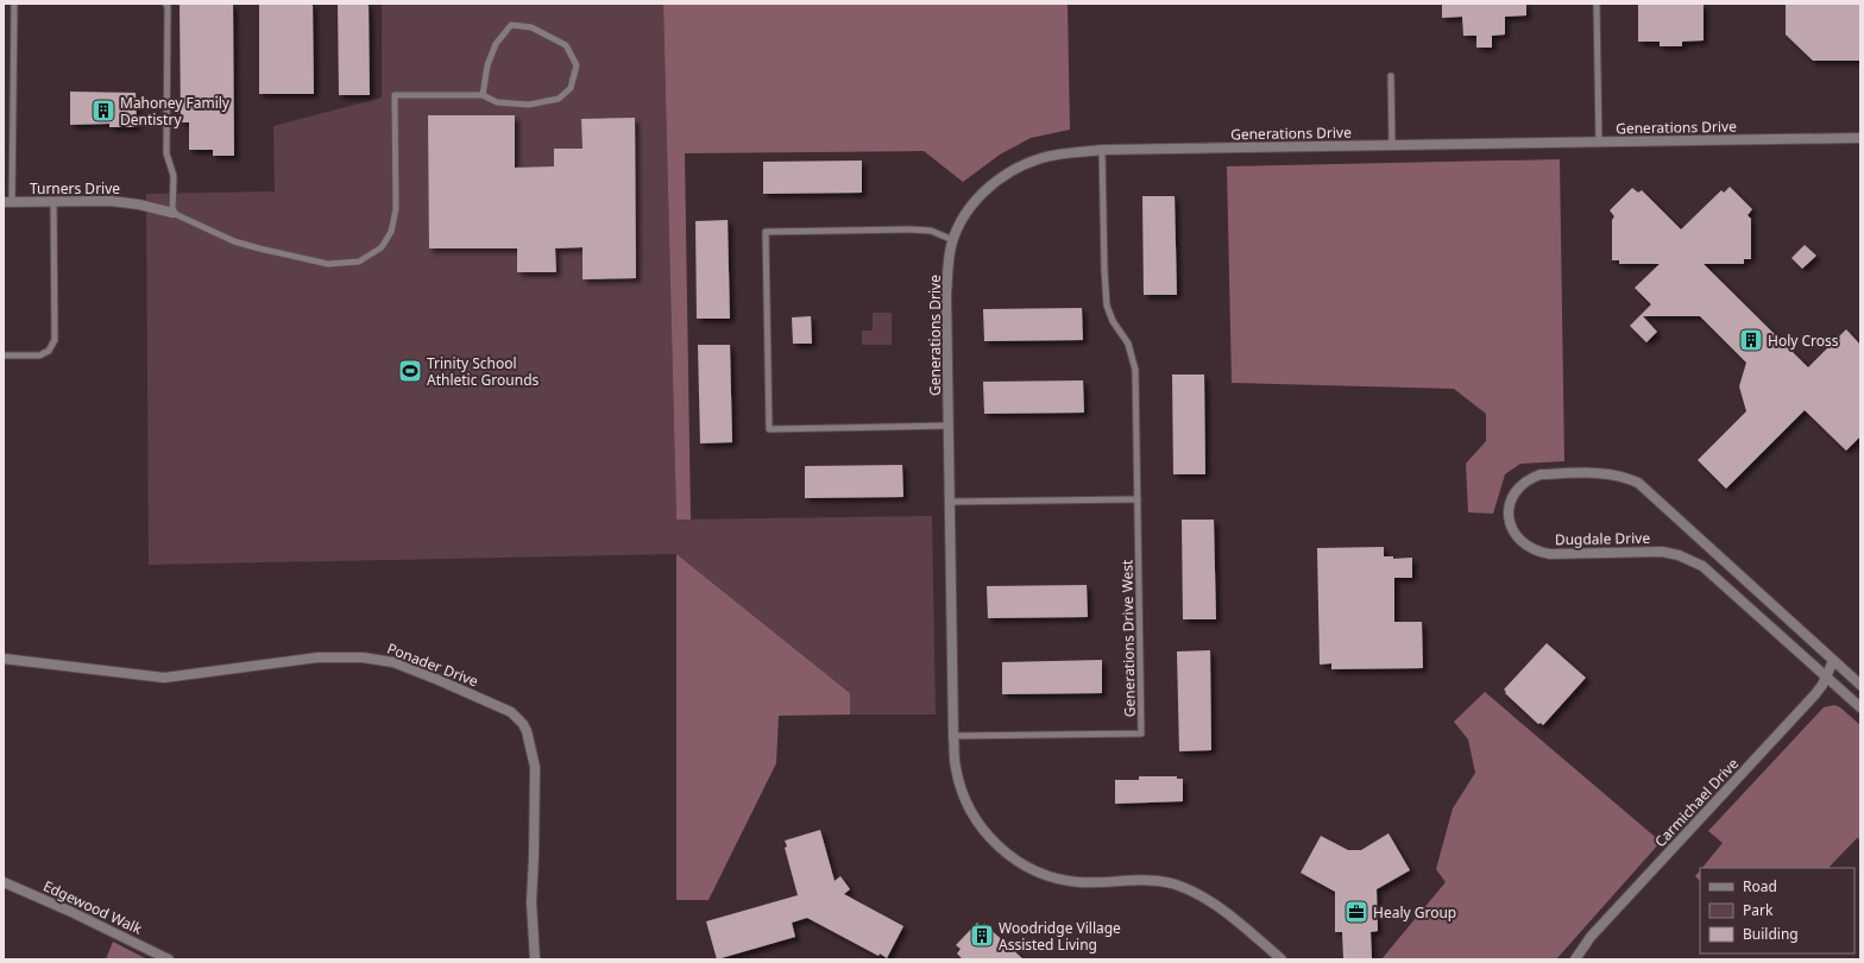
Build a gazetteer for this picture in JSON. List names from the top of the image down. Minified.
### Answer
{"streets":{"street":["Generations Drive","Turners Drive","Dugdale Drive","Ponader Drive","Carmichael Drive","Edgewood Walk"],"lane":["Generations Drive West"]},"crossings":[["Generations Drive","Generations Drive West"],["Dugdale Drive","Carmichael Drive"]],"places":{"building":["Mahoney Family Dentistry","Holy Cross","Woodridge Village Assisted Living"],"sports":["Trinity School Athletic Grounds"],"office":["Healy Group"]},"legend":["Road","Park","Building"]}
